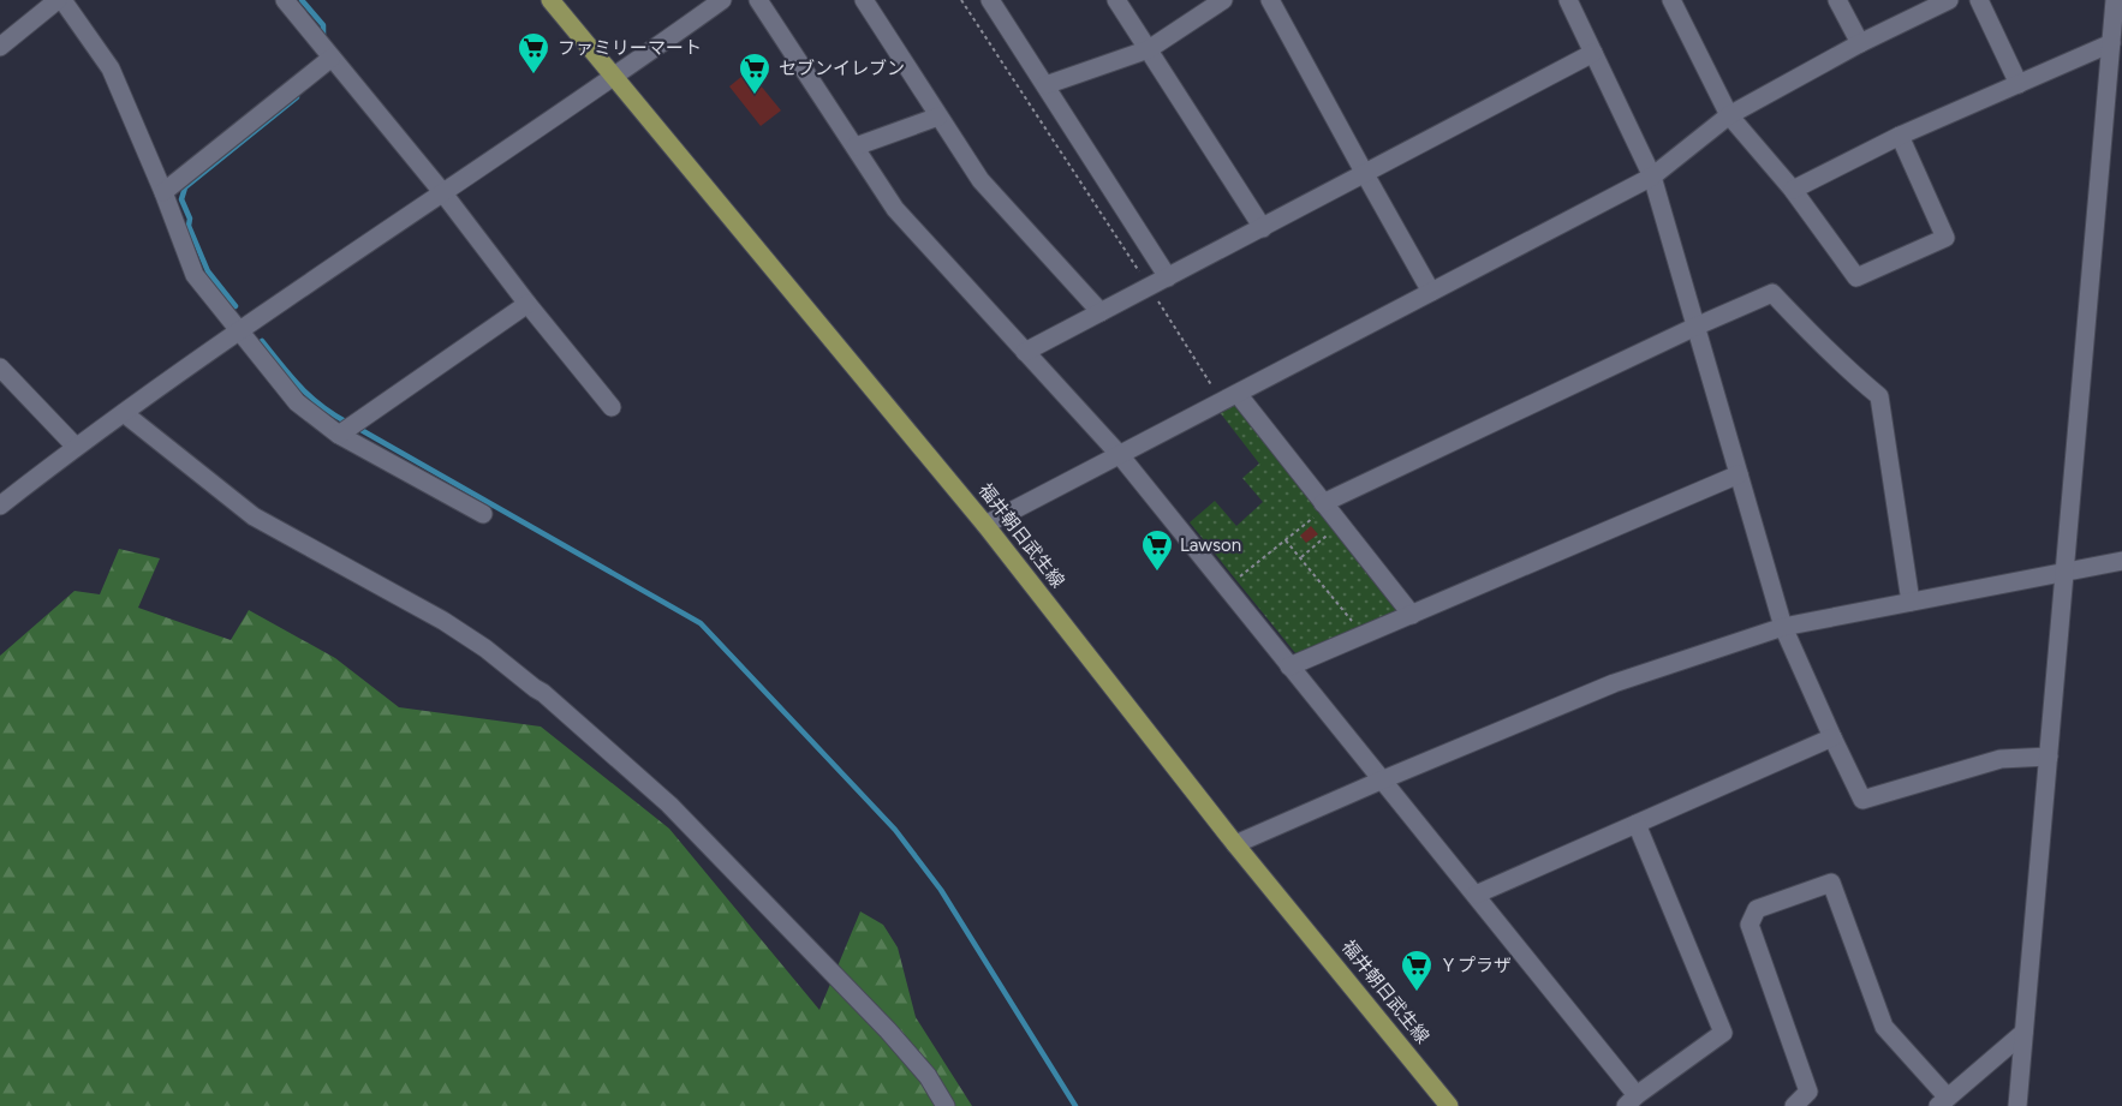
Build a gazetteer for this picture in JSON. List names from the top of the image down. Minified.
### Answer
{"streets":{"main road":["福井朝日武生線"]},"places":{"supermarket":["ファミリーマート","セブンイレブン","Lawson","Ｙプラザ"]}}
